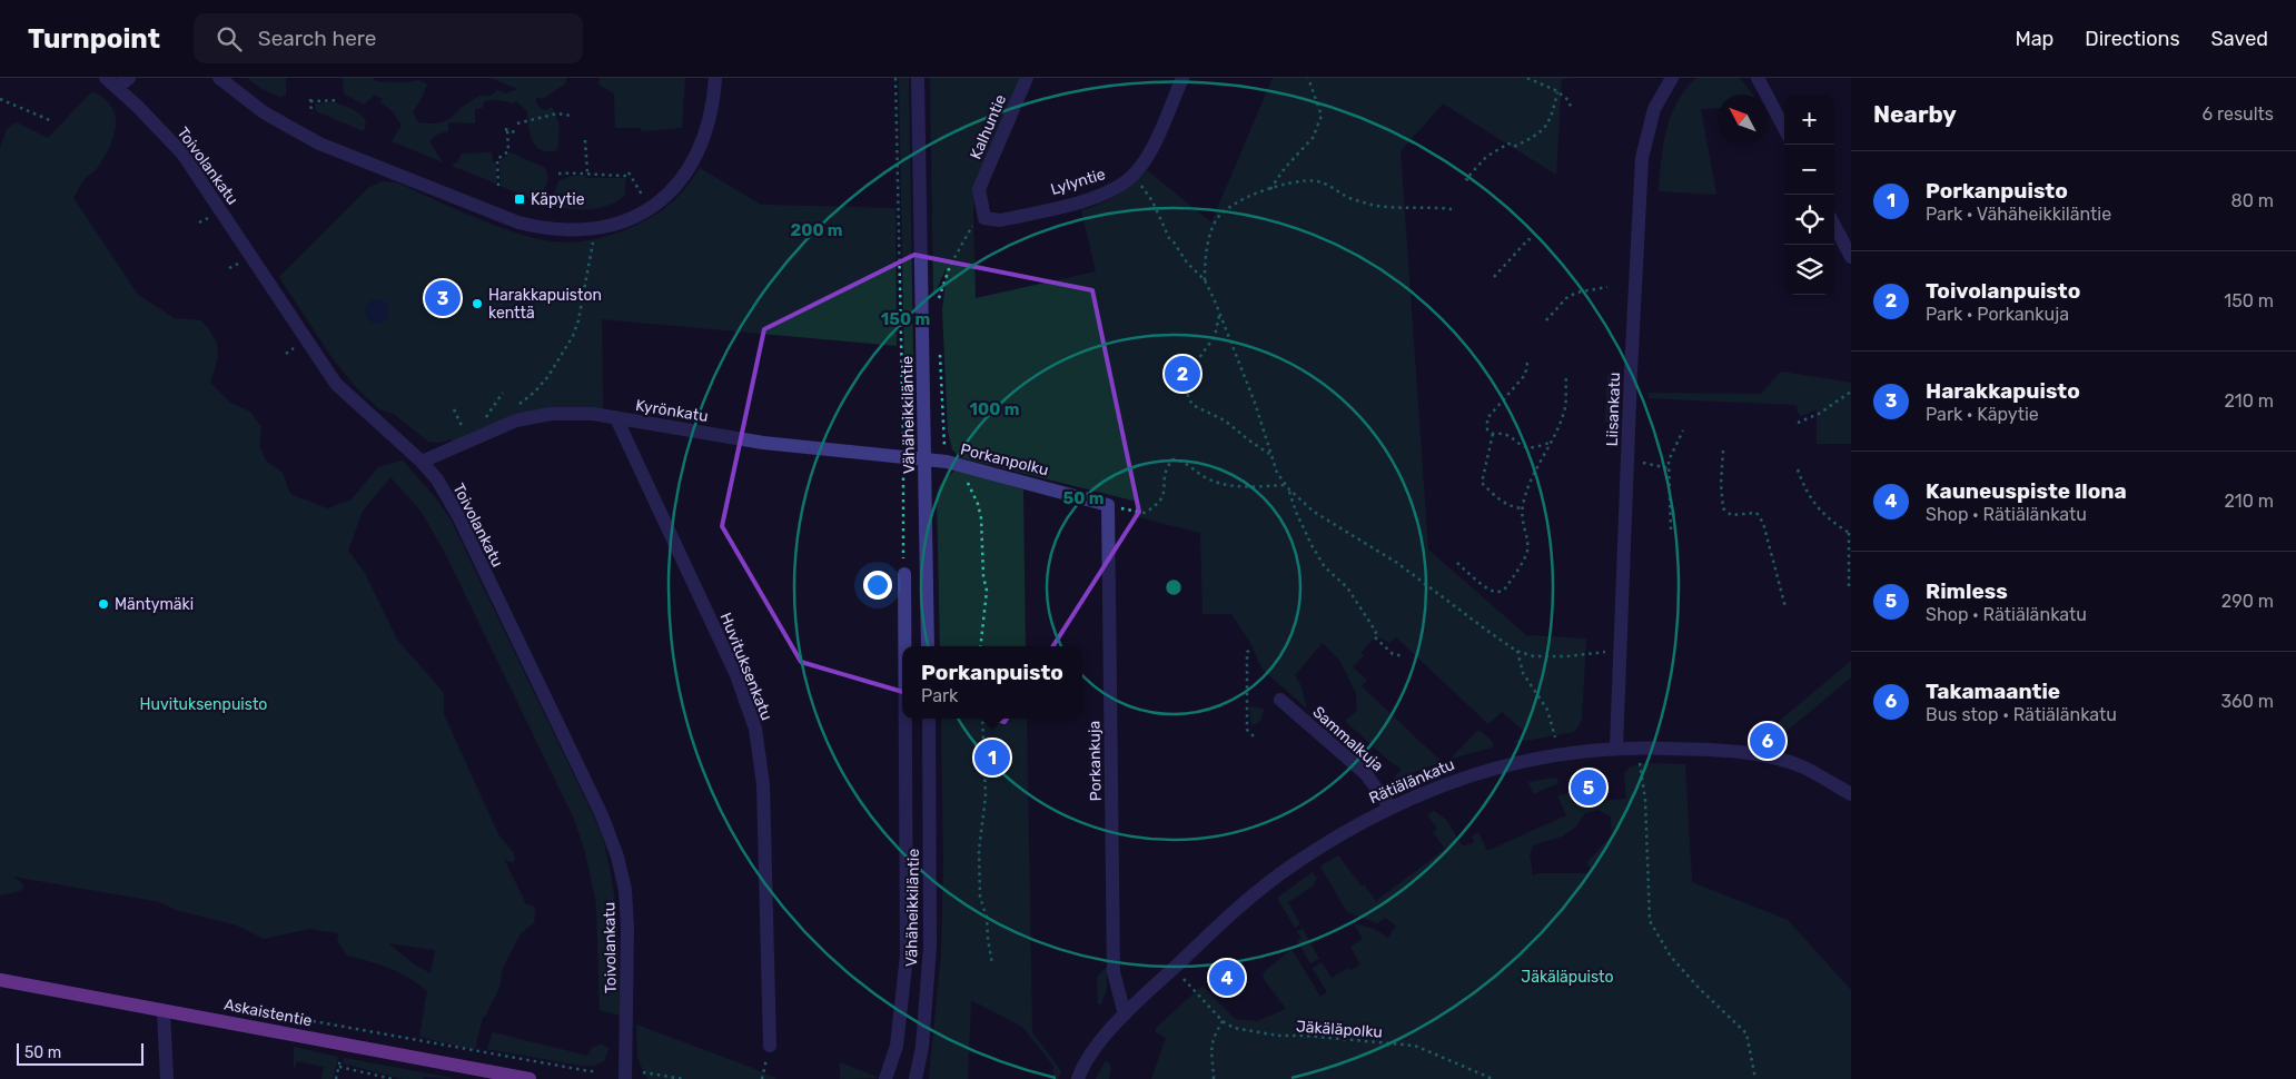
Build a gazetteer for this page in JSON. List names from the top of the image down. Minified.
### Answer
{"streets":{"main road":["Askaistentie"],"street":["Kalhuntie","Toivolankatu","Lylyntie","Liisankatu","Kyrönkatu","Vähäheikkiläntie","Porkanpolku","Huvituksenkatu","Sammalkuja","Porkankuja","Rätiälänkatu"],"path":["Jäkäläpolku"]},"crossings":[["Kalhuntie","Lylyntie"],["Toivolankatu","Kyrönkatu"],["Liisankatu","Rätiälänkatu"],["Kyrönkatu","Vähäheikkiläntie"],["Kyrönkatu","Porkanpolku"],["Kyrönkatu","Huvituksenkatu"],["Vähäheikkiläntie","Porkanpolku"],["Porkanpolku","Porkankuja"],["Sammalkuja","Rätiälänkatu"],["Porkankuja","Rätiälänkatu"]],"parks":["Huvituksenpuisto","Jäkäläpuisto"],"places":{"transit":["Käpytie"],"other":["Harakkapuiston kenttä","Mäntymäki"]},"scale_bar":"50 m","north":"top left","page":{"header":"Turnpoint","search":"Search here","nav":["Map","Directions","Saved"],"heading":["Nearby","6 results"],"map_buttons":["+","−"],"list":[{"mark":"1","name":"Porkanpuisto","note":"Park · Vähäheikkiläntie","value":"80 m"},{"mark":"2","name":"Toivolanpuisto","note":"Park · Porkankuja","value":"150 m"},{"mark":"3","name":"Harakkapuisto","note":"Park · Käpytie","value":"210 m"},{"mark":"4","name":"Kauneuspiste Ilona","note":"Shop · Rätiälänkatu","value":"210 m"},{"mark":"5","name":"Rimless","note":"Shop · Rätiälänkatu","value":"290 m"},{"mark":"6","name":"Takamaantie","note":"Bus stop · Rätiälänkatu","value":"360 m"}],"pins":["3","2","6","1","5","4"],"popup":["Porkanpuisto","Park"],"scale":"50 m"},"rings":["200 m","150 m","100 m","50 m"]}
